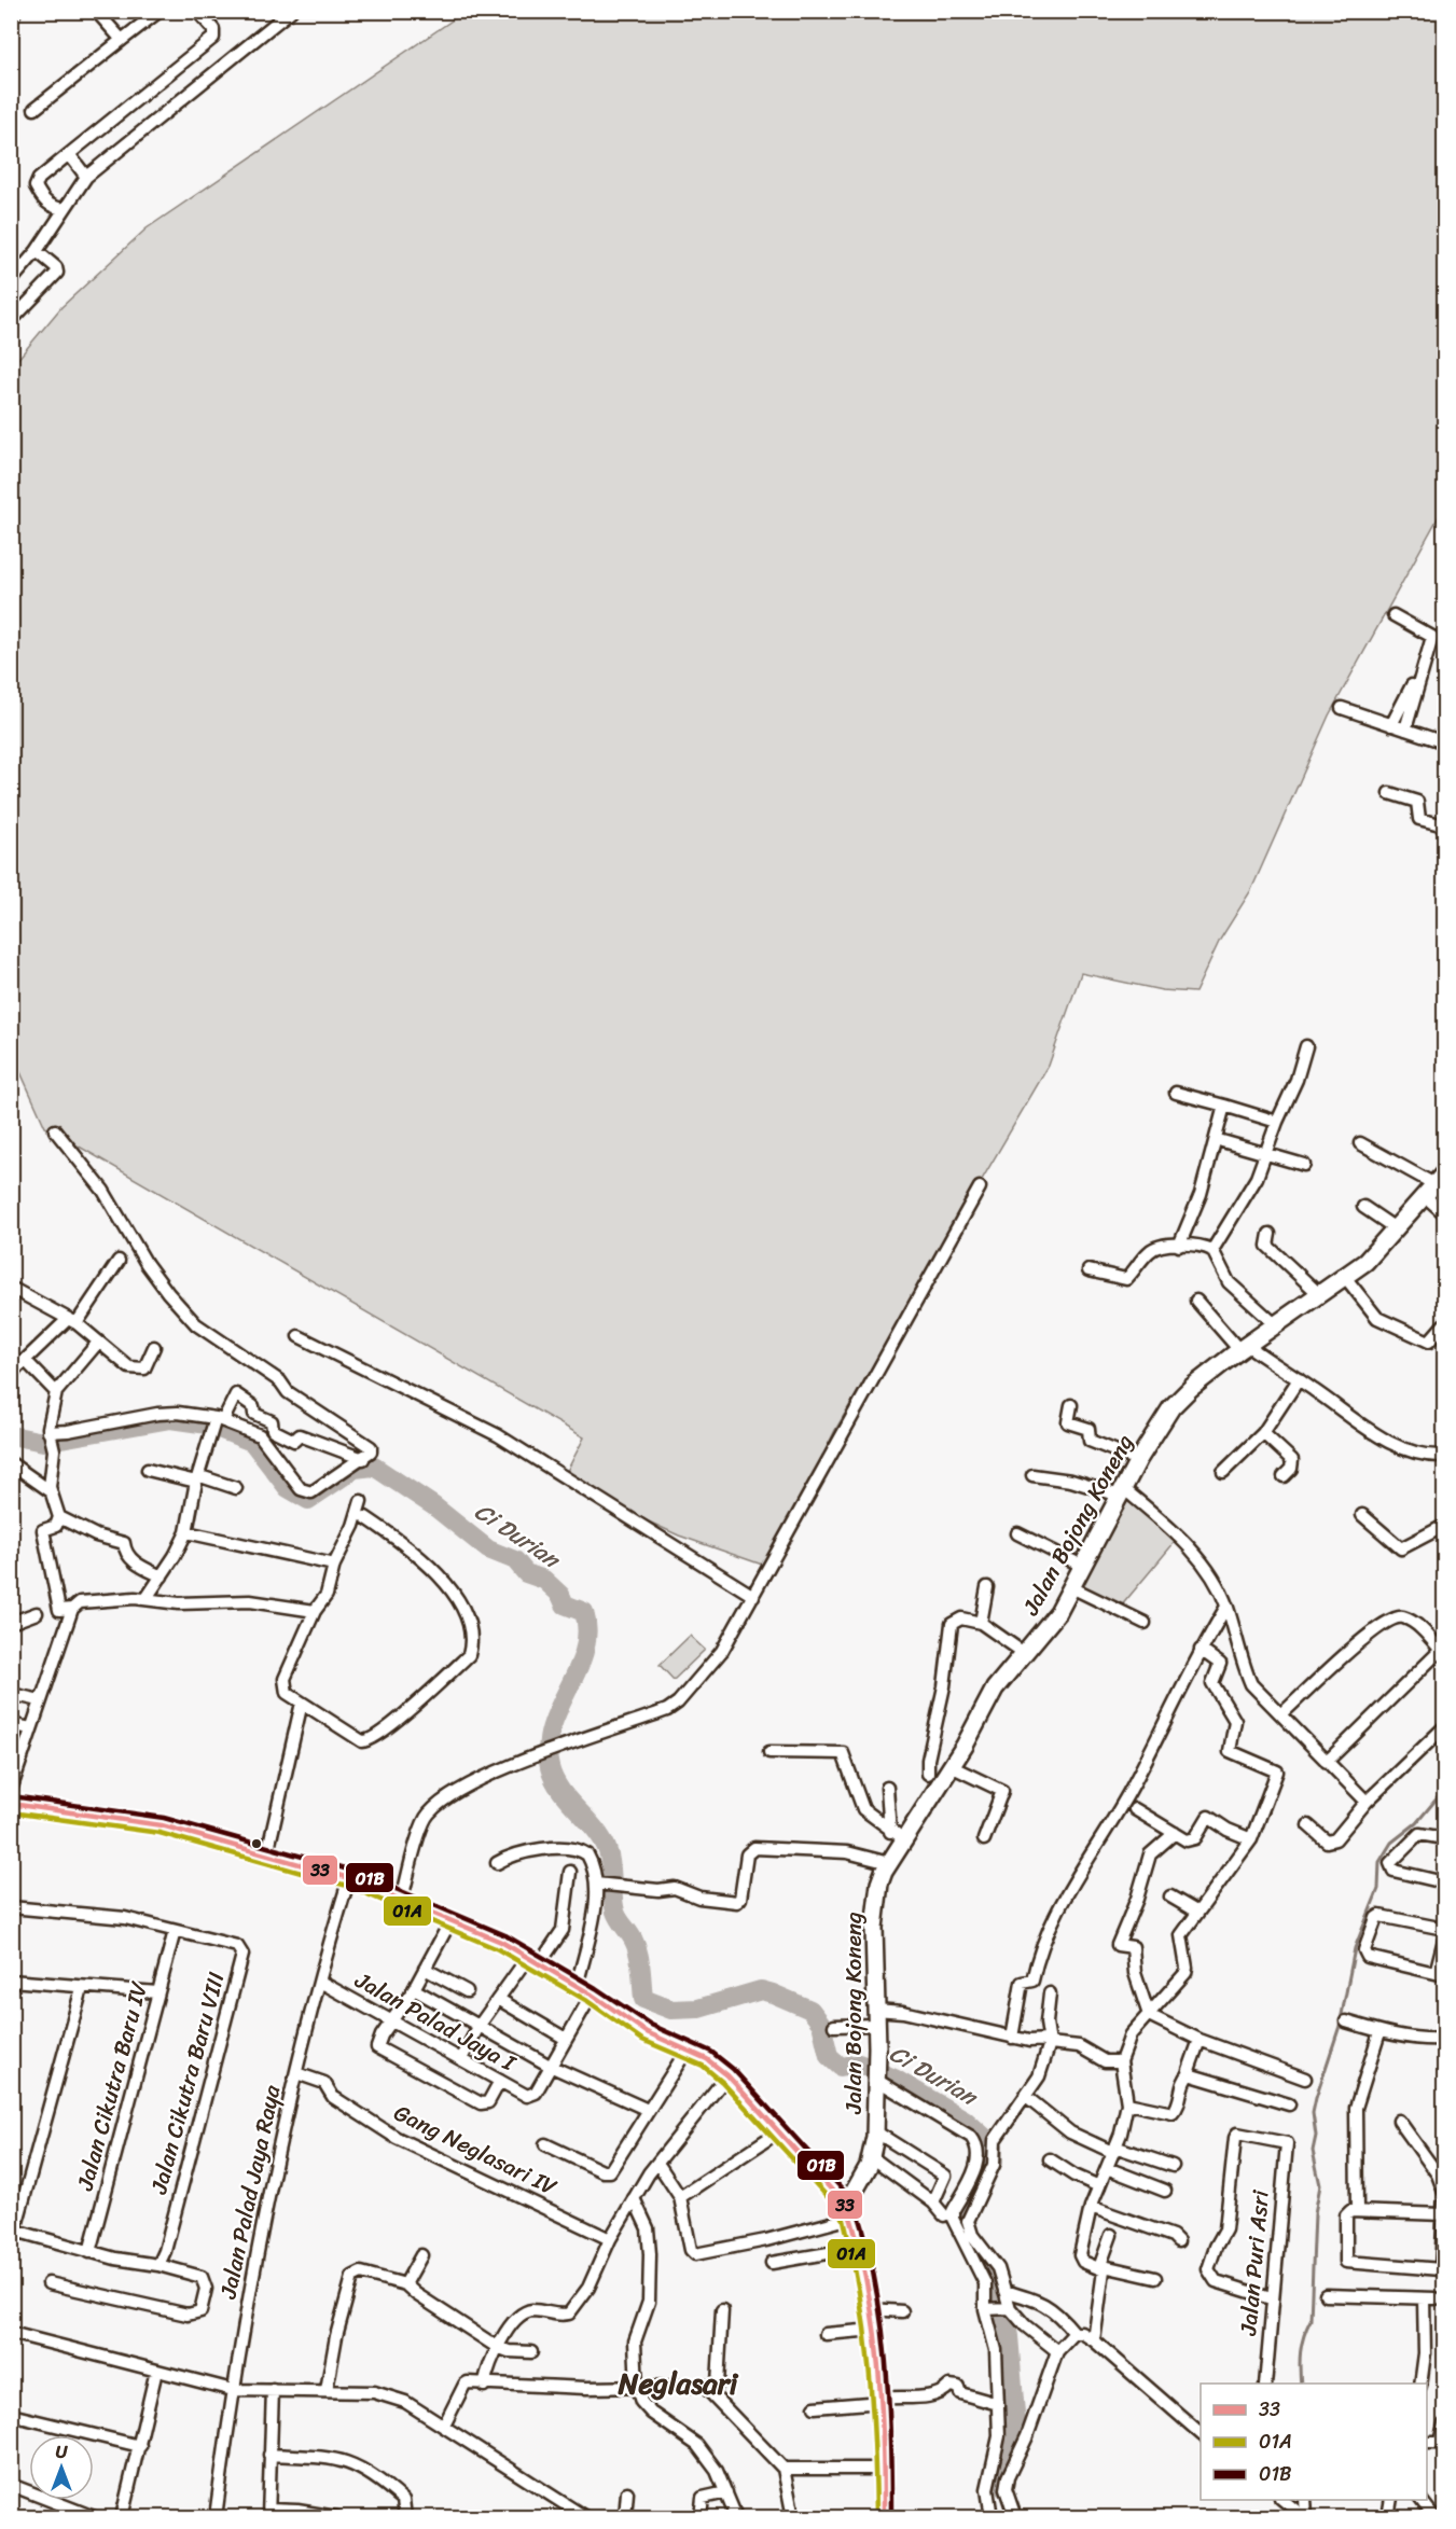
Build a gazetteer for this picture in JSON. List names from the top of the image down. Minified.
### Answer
{"streets":{"main road":["Jalan Bojong Koneng"],"street":["Jalan Palad Jaya I","Jalan Cikutra Baru VIII","Jalan Cikutra Baru IV","Gang Neglasari IV","Jalan Palad Jaya Raya","Jalan Puri Asri"]},"crossings":[["Jalan Palad Jaya I","Jalan Palad Jaya Raya"],["Jalan Cikutra Baru VIII","Jalan Cikutra Baru IV"],["Gang Neglasari IV","Jalan Palad Jaya Raya"]],"districts":["Neglasari"],"water":["Ci Durian"],"lines":["transit line 01B","transit line 33","transit line 01A"],"legend":["33","01A","01B"],"north":"top"}
